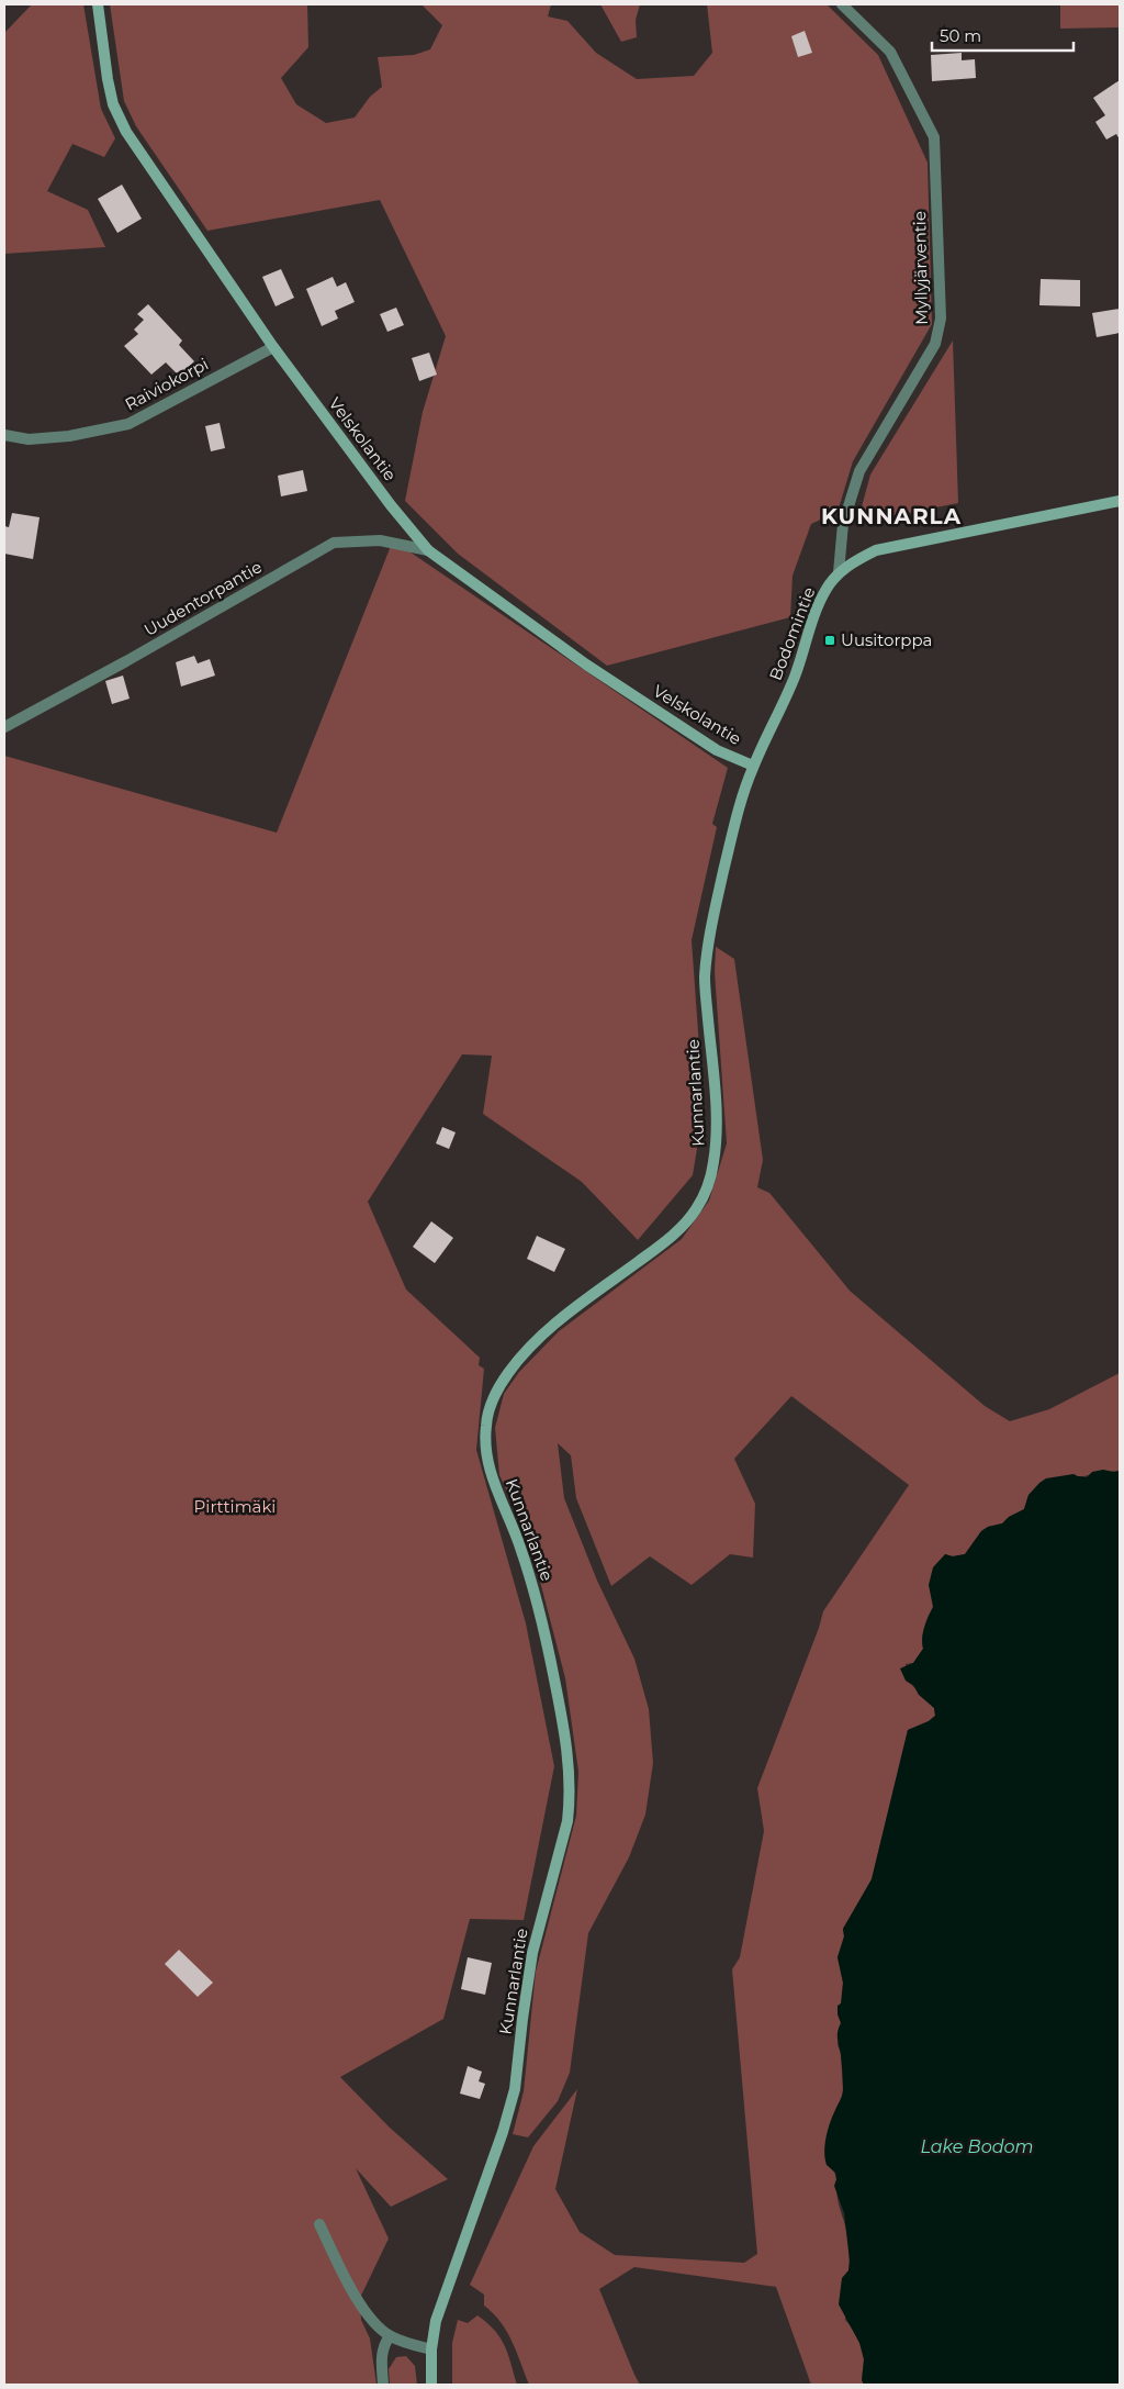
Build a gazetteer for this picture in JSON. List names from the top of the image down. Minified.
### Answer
{"streets":{"main road":["Velskolantie","Bodomintie","Kunnarlantie"],"street":["Myllyjärventie","Raiviokorpi","Uudentorpantie"]},"crossings":[["Myllyjärventie","Bodomintie"],["Raiviokorpi","Velskolantie"],["Velskolantie","Uudentorpantie"],["Velskolantie","Bodomintie"],["Velskolantie","Kunnarlantie"],["Bodomintie","Kunnarlantie"]],"districts":["KUNNARLA"],"water":["Lake Bodom"],"parks":["Pirttimäki"],"places":{"transit":["Uusitorppa"]},"scale_bar":"50 m"}
